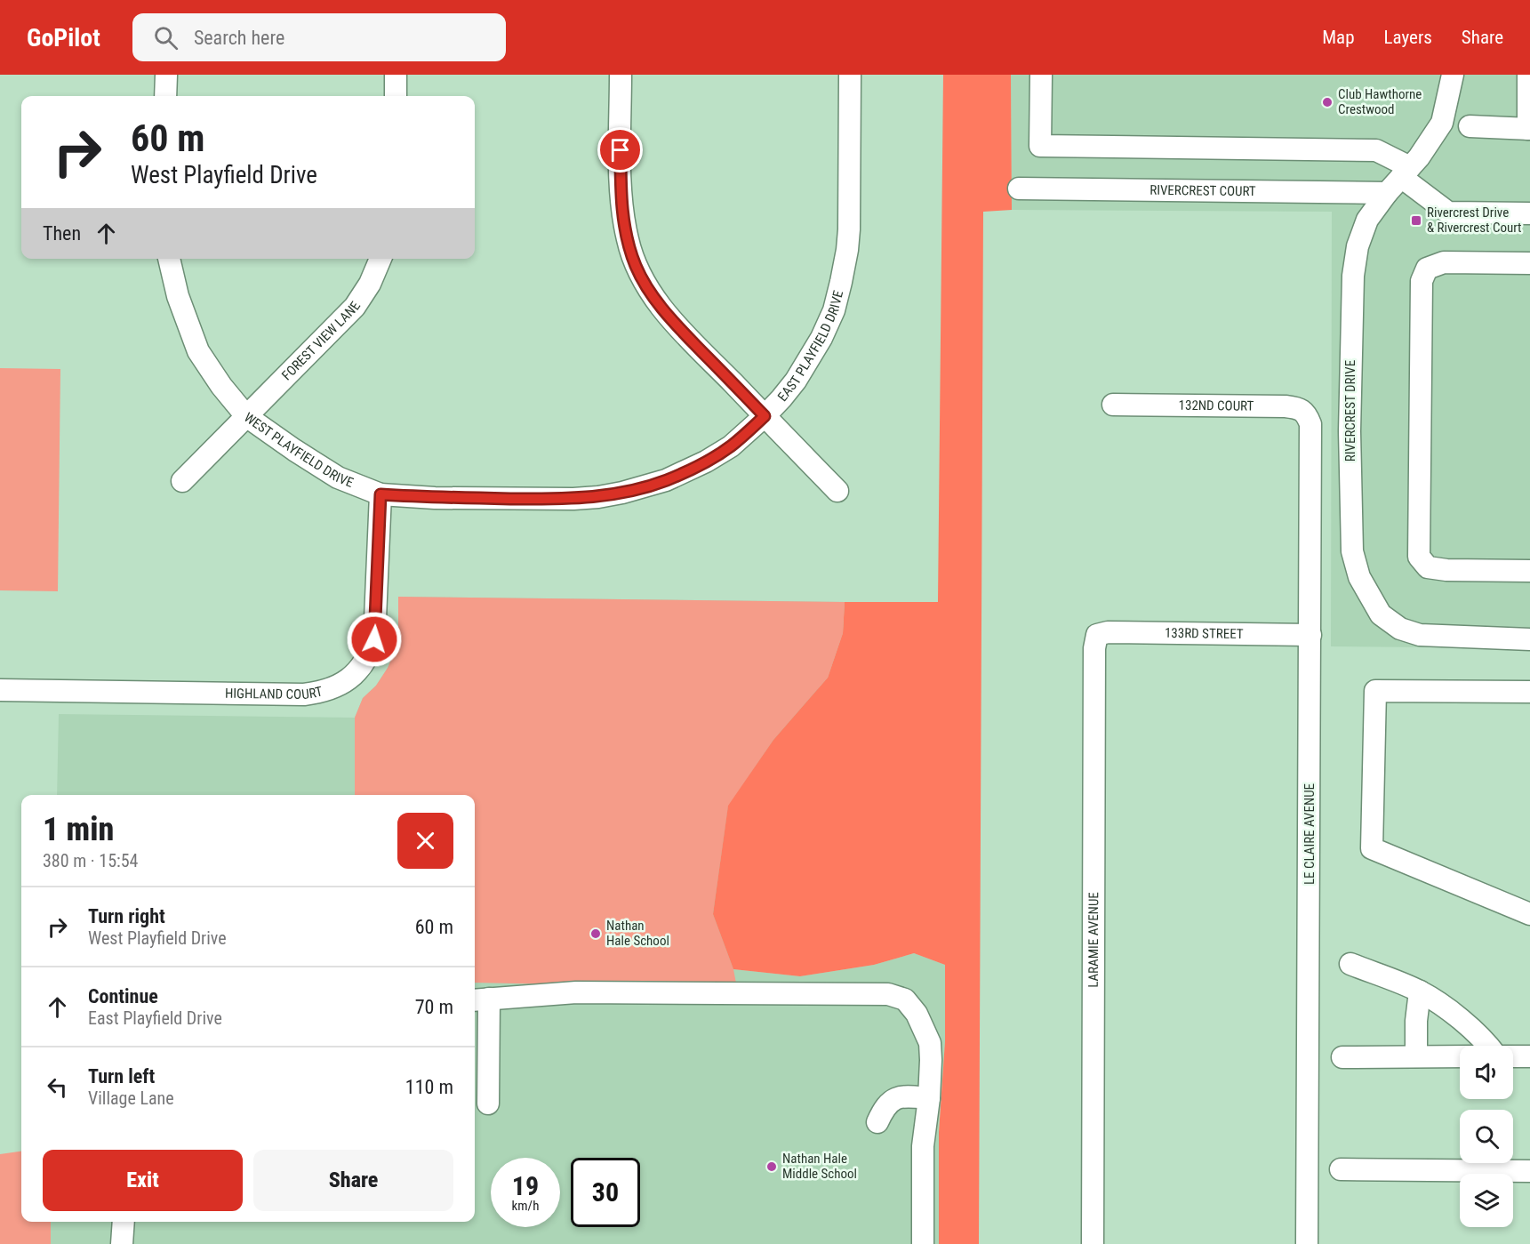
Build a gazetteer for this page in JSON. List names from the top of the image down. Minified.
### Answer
{"streets":{"street":["RIVERCREST COURT","FOREST VIEW LANE","EAST PLAYFIELD DRIVE","132ND COURT","RIVERCREST DRIVE","WEST PLAYFIELD DRIVE","133RD STREET","HIGHLAND COURT","LE CLAIRE AVENUE","LARAMIE AVENUE"]},"crossings":[["RIVERCREST COURT","RIVERCREST DRIVE"],["FOREST VIEW LANE","WEST PLAYFIELD DRIVE"],["EAST PLAYFIELD DRIVE","WEST PLAYFIELD DRIVE"],["132ND COURT","LE CLAIRE AVENUE"],["WEST PLAYFIELD DRIVE","HIGHLAND COURT"],["133RD STREET","LE CLAIRE AVENUE"],["133RD STREET","LARAMIE AVENUE"]],"places":{"other":["Club Hawthorne Crestwood","Nathan Hale School","Nathan Hale Middle School"],"transit":["Rivercrest Drive & Rivercrest Court"]},"page":{"header":"GoPilot","search":"Search here","nav":["Map","Layers","Share"],"turn":["60 m","West Playfield Drive"],"then":"Then","heading":["1 min","380 m · 15:54"],"list":[{"name":"Turn right","note":"West Playfield Drive","value":"60 m"},{"name":"Continue","note":"East Playfield Drive","value":"70 m"},{"name":"Turn left","note":"Village Lane","value":"110 m"}],"buttons":["Exit","Share"],"speed":"19 km/h","limit":"30"}}
